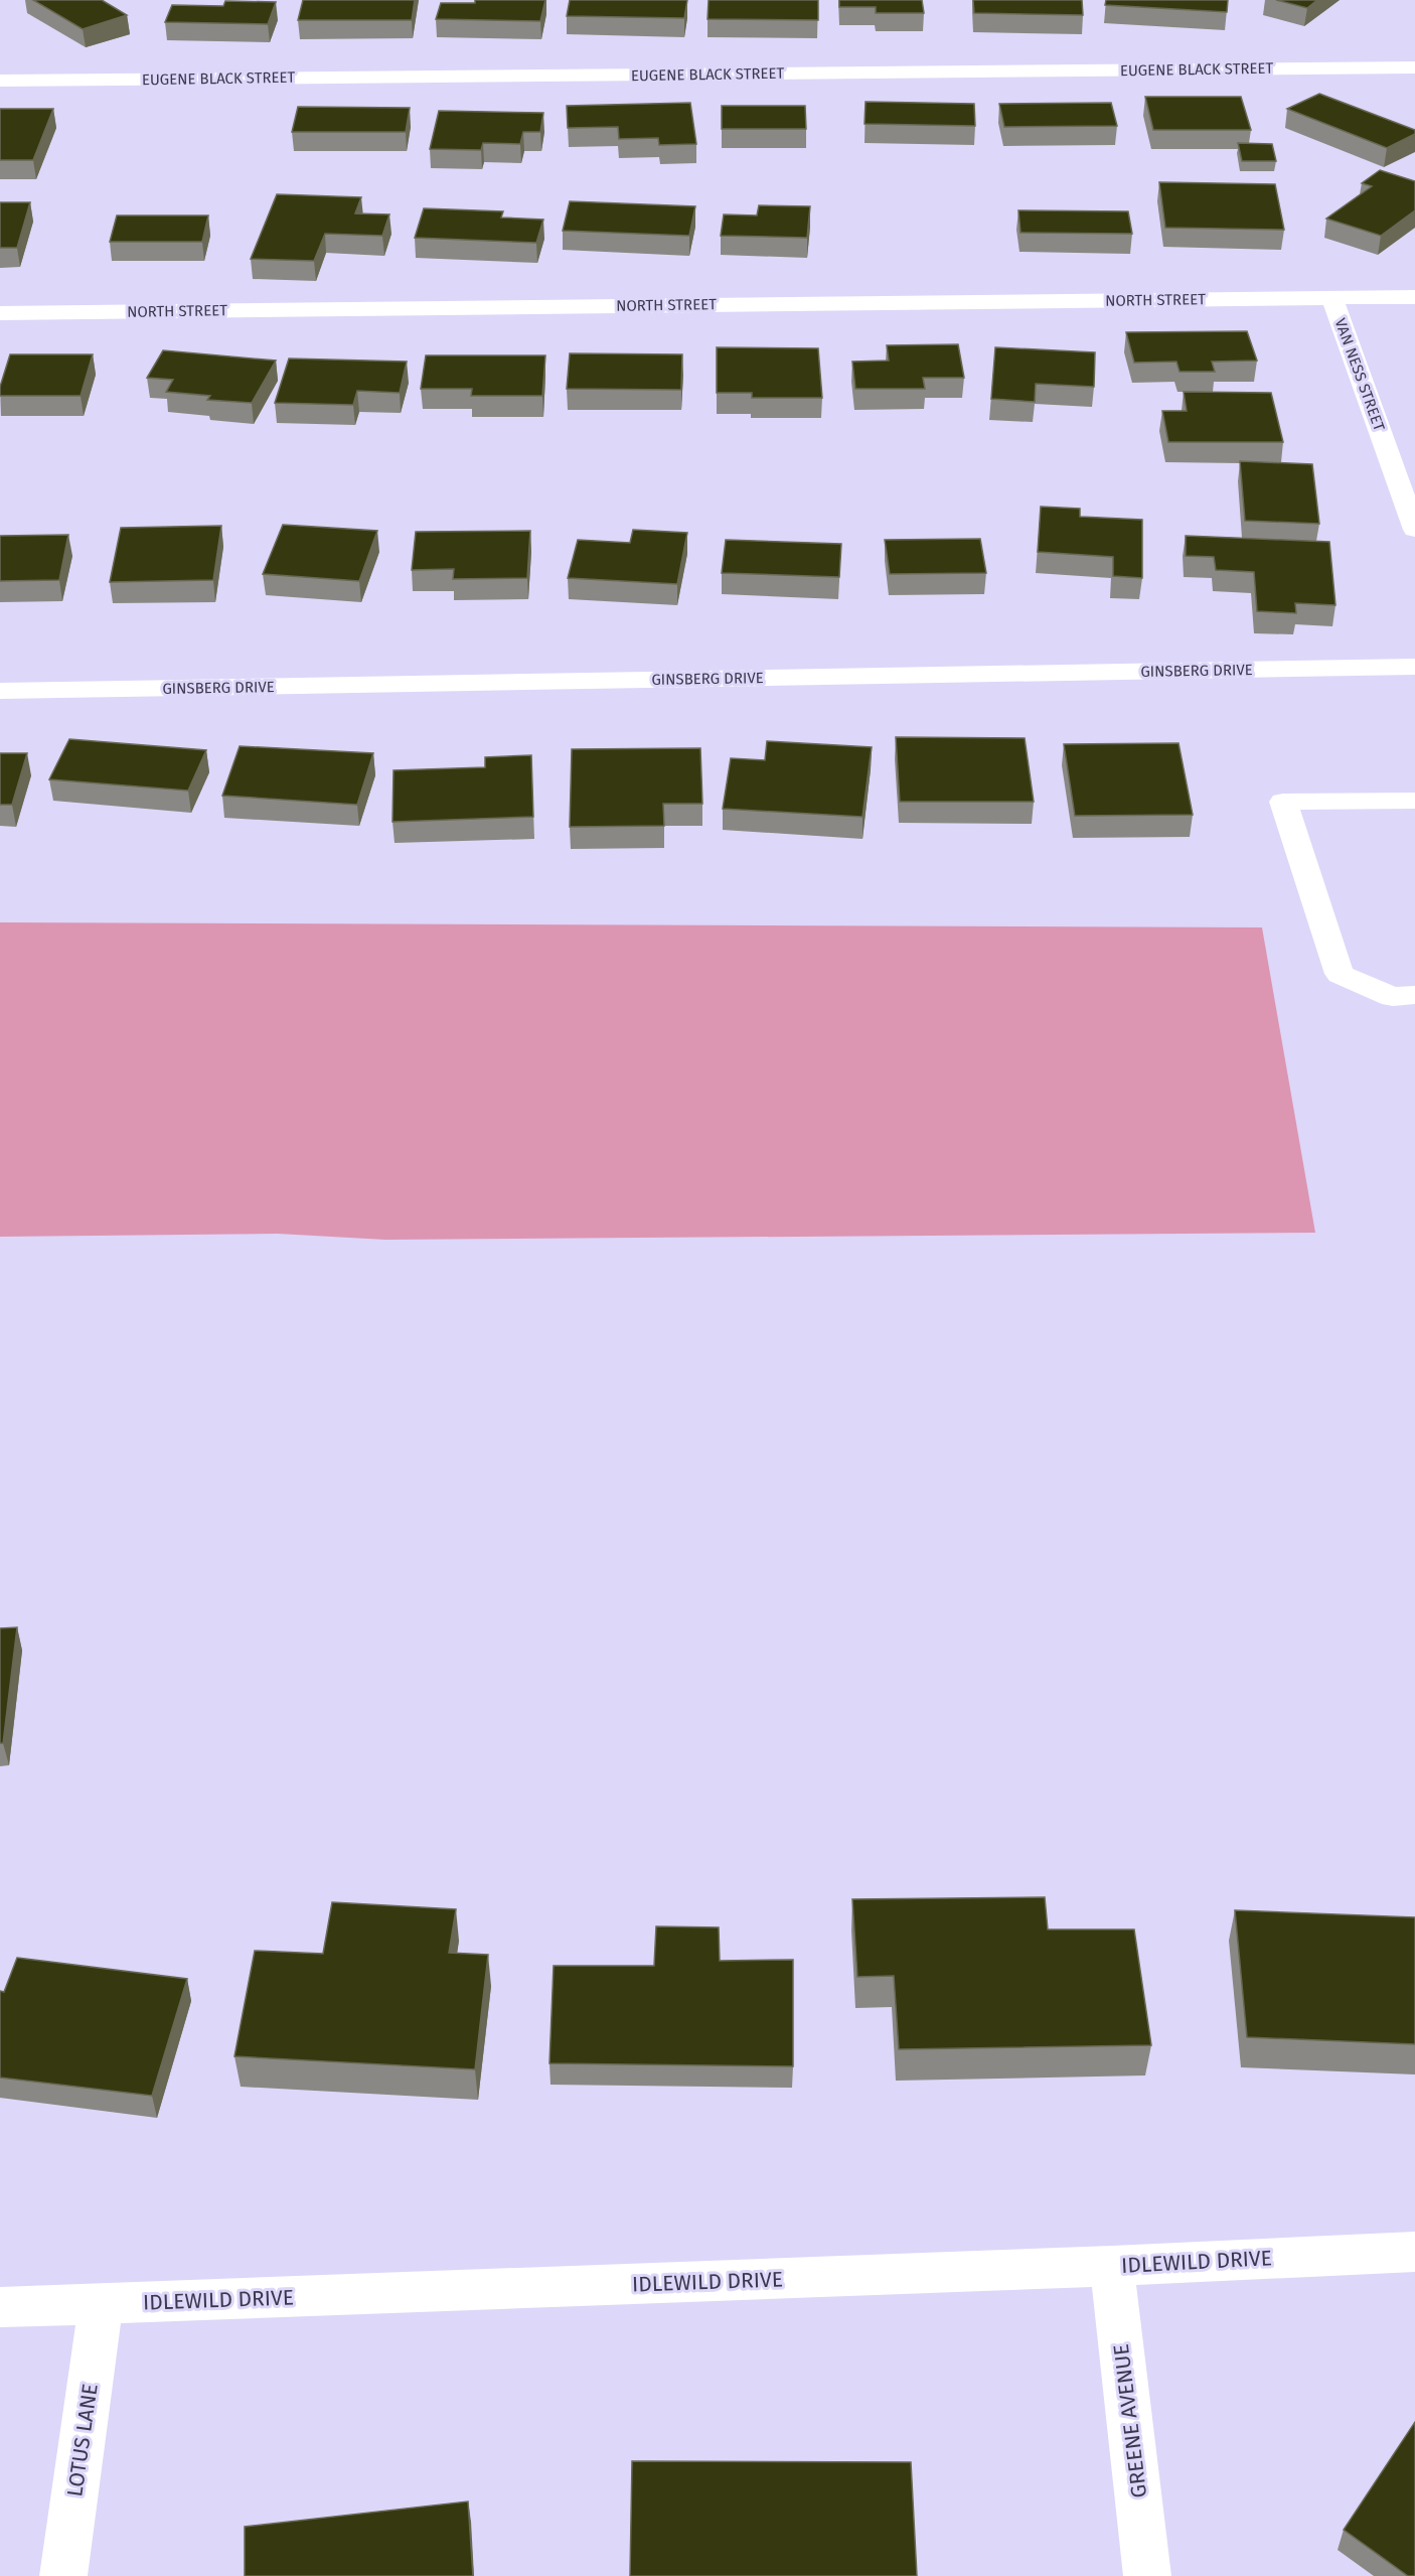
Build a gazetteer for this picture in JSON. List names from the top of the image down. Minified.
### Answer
{"streets":{"street":["EUGENE BLACK STREET","NORTH STREET","VAN NESS STREET","GINSBERG DRIVE","IDLEWILD DRIVE","GREENE AVENUE","LOTUS LANE"]},"crossings":[["NORTH STREET","VAN NESS STREET"],["IDLEWILD DRIVE","GREENE AVENUE"],["IDLEWILD DRIVE","LOTUS LANE"]]}
